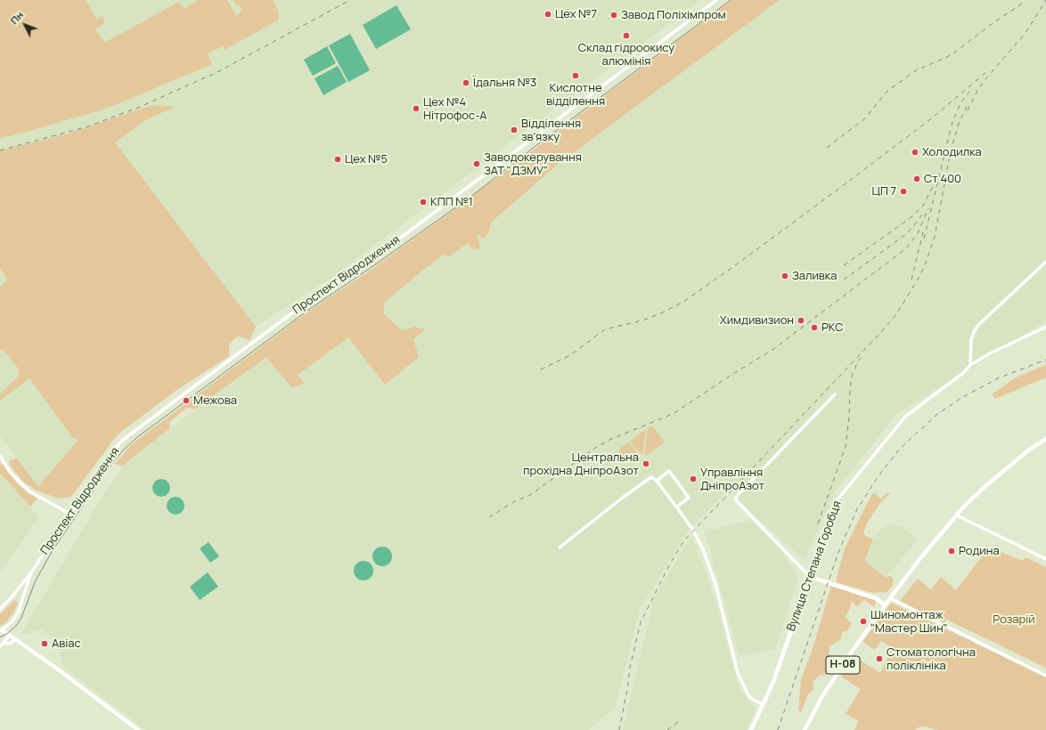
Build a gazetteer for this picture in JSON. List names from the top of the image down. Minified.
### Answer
{"streets":{"main road":["Вулиця Степана Горобця","Н-08"],"street":["Проспект Відродження"]},"parks":["Розарій"],"places":["Цех №7","Завод Поліхімпром","Склад гідроокису алюмінія","Кислотне відділення","Їдальня №3","Цех №4 Нітрофос-А","Відділення зв'язку","Холодилка","Цех №5","Заводокерування ЗАТ \"ДЗМУ\"","Ст 400","ЦП 7","КПП №1","Заливка","Химдивизион","РКС","Межова","Центральна прохідна ДніпроАзот","Управління ДніпроАзот","Родина","Шиномонтаж \"Мастер Шин\"","Авіас","Стоматологічна поліклініка"],"north":"top left"}
